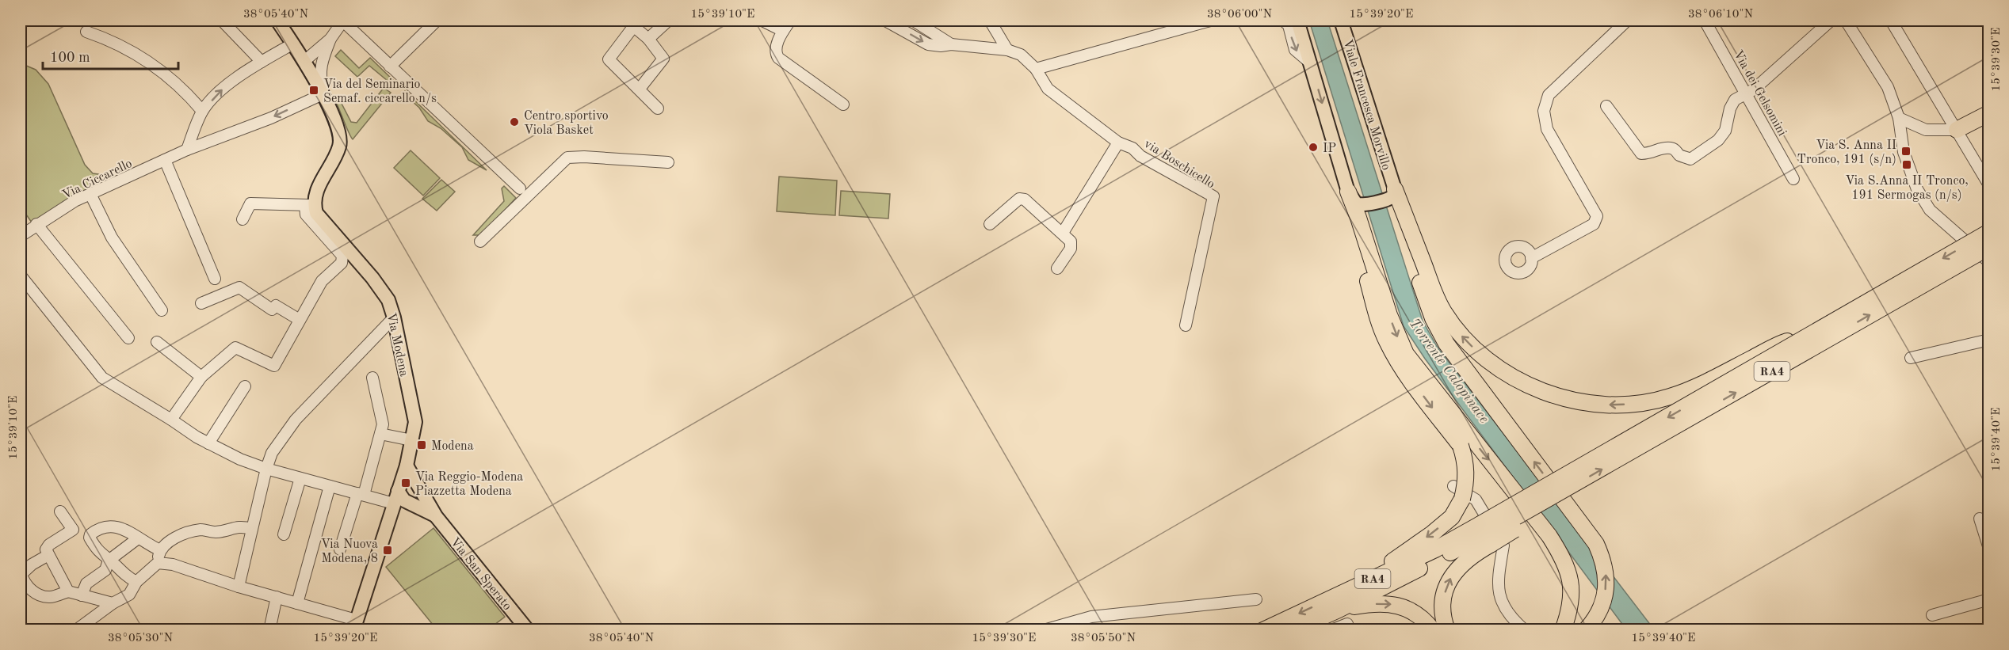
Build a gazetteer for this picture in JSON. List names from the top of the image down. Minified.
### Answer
{"streets":{"highway":["RA4"],"main road":["Viale Francesca Morvillo","Via Modena","Via San Sperato"],"street":["Via dei Gelsomini","via Boschicello","Via Ciccarello"]},"crossings":[["Via Modena","Via San Sperato"]],"water":["Torrente Calopinace"],"places":{"transit":["Via del Seminario Semaf. ciccarello n/s","Via S. Anna II Tronco, 191 (s/n)","Via S.Anna II Tronco, 191 Sermogas (n/s)","Modena","Via Reggio-Modena Piazzetta Modena","Via Nuova Modena, 8"],"other":["Centro sportivo Viola Basket","IP"]},"scale_bar":"100 m","coordinates":["38°05'40\"N","15°39'10\"E","38°06'00\"N","15°39'20\"E","38°06'10\"N","15°39'30\"E","15°39'40\"E","38°05'30\"N","38°05'50\"N"]}
